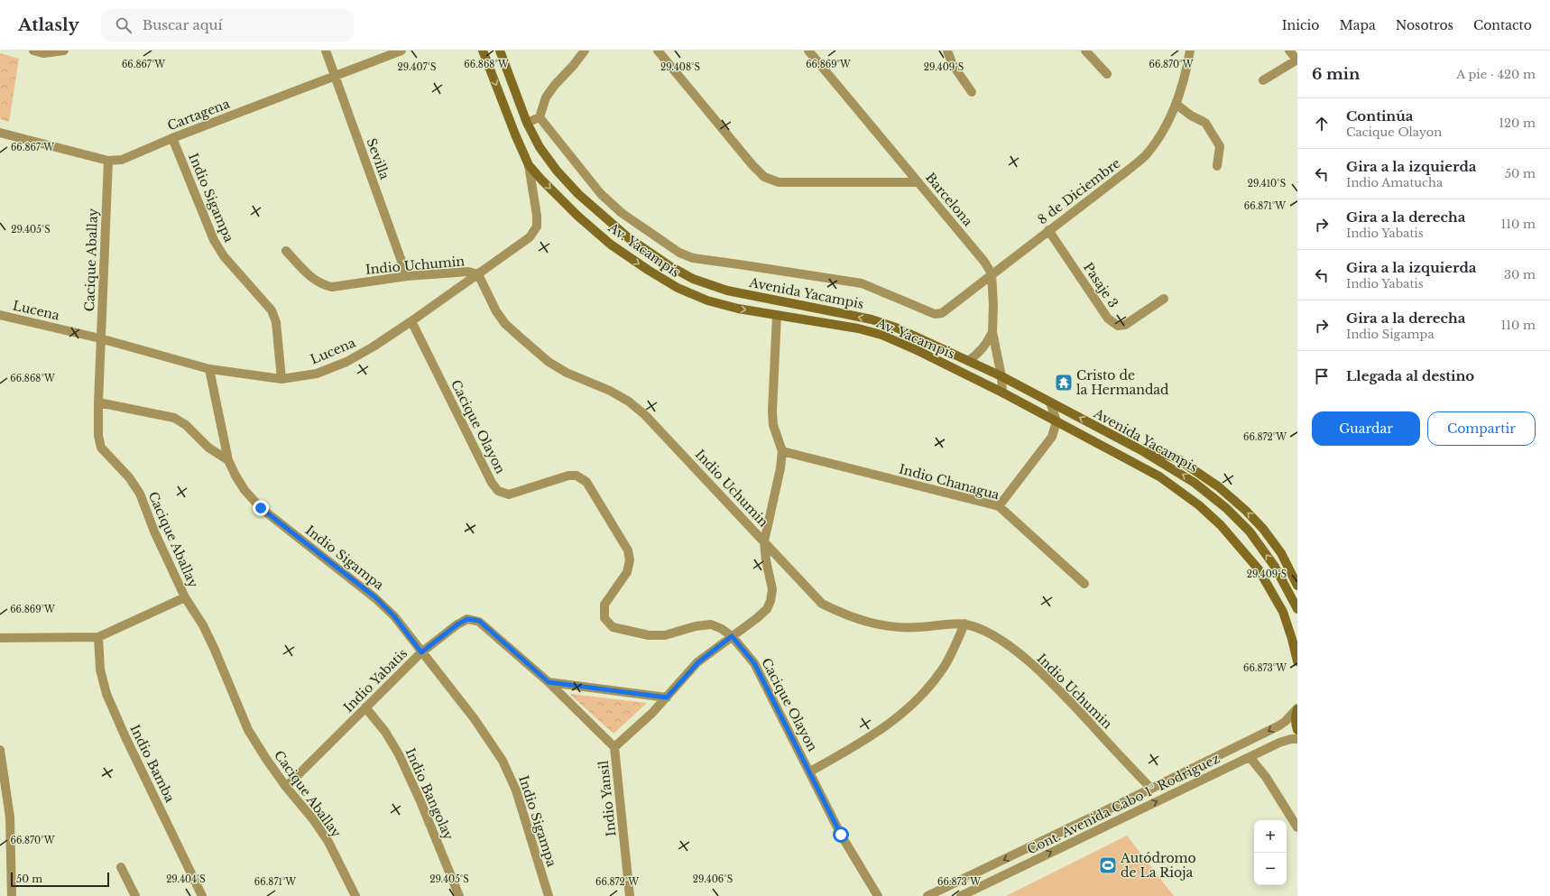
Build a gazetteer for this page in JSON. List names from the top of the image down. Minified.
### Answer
{"streets":{"street":["Cartagena","Sevilla","8 de Diciembre","Indio Sigampa","Barcelona","Av. Yacampis","Cacique Aballay","Indio Uchumin","Pasaje 3","Avenida Yacampis","Lucena","Cacique Olayon","Indio Chanagua","Indio Yabatis","Indio Bamba","Indio Bangolay","Indio Yansil","Cont. Avenida Cabo 1° Rodriguez"]},"crossings":[["Cartagena","Sevilla"],["Cartagena","Indio Sigampa"],["Cartagena","Cacique Aballay"],["Sevilla","Indio Uchumin"],["8 de Diciembre","Barcelona"],["8 de Diciembre","Pasaje 3"],["Indio Sigampa","Lucena"],["Indio Sigampa","Indio Yabatis"],["Av. Yacampis","Lucena"],["Cacique Aballay","Lucena"],["Cacique Aballay","Indio Yabatis"],["Indio Uchumin","Lucena"],["Indio Uchumin","Cont. Avenida Cabo 1° Rodriguez"],["Lucena","Cacique Olayon"],["Indio Yabatis","Indio Bangolay"],["Indio Yabatis","Indio Yansil"]],"one_way":["Av. Yacampis","Avenida Yacampis"],"places":{"temple":["Cristo de la Hermandad"],"sports":["Autódromo de La Rioja"]},"scale_bar":"50 m","page":{"header":"Atlasly","search":"Buscar aquí","nav":["Inicio","Mapa","Nosotros","Contacto"],"heading":["6 min","A pie · 420 m"],"list":[["Continúa","Cacique Olayon","120 m"],["Gira a la izquierda","Indio Amatucha","50 m"],["Gira a la derecha","Indio Yabatis","110 m"],["Gira a la izquierda","Indio Yabatis","30 m"],["Gira a la derecha","Indio Sigampa","110 m"],"Llegada al destino"],"buttons":["Guardar","Compartir"],"map_buttons":["+","−"],"scale":"50 m"},"coordinates":["66.867°W","66.868°W","66.869°W","66.870°W","29.407°S","29.408°S","29.409°S","29.410°S","66.871°W","29.405°S","66.872°W","66.873°W","29.404°S","29.406°S"]}
